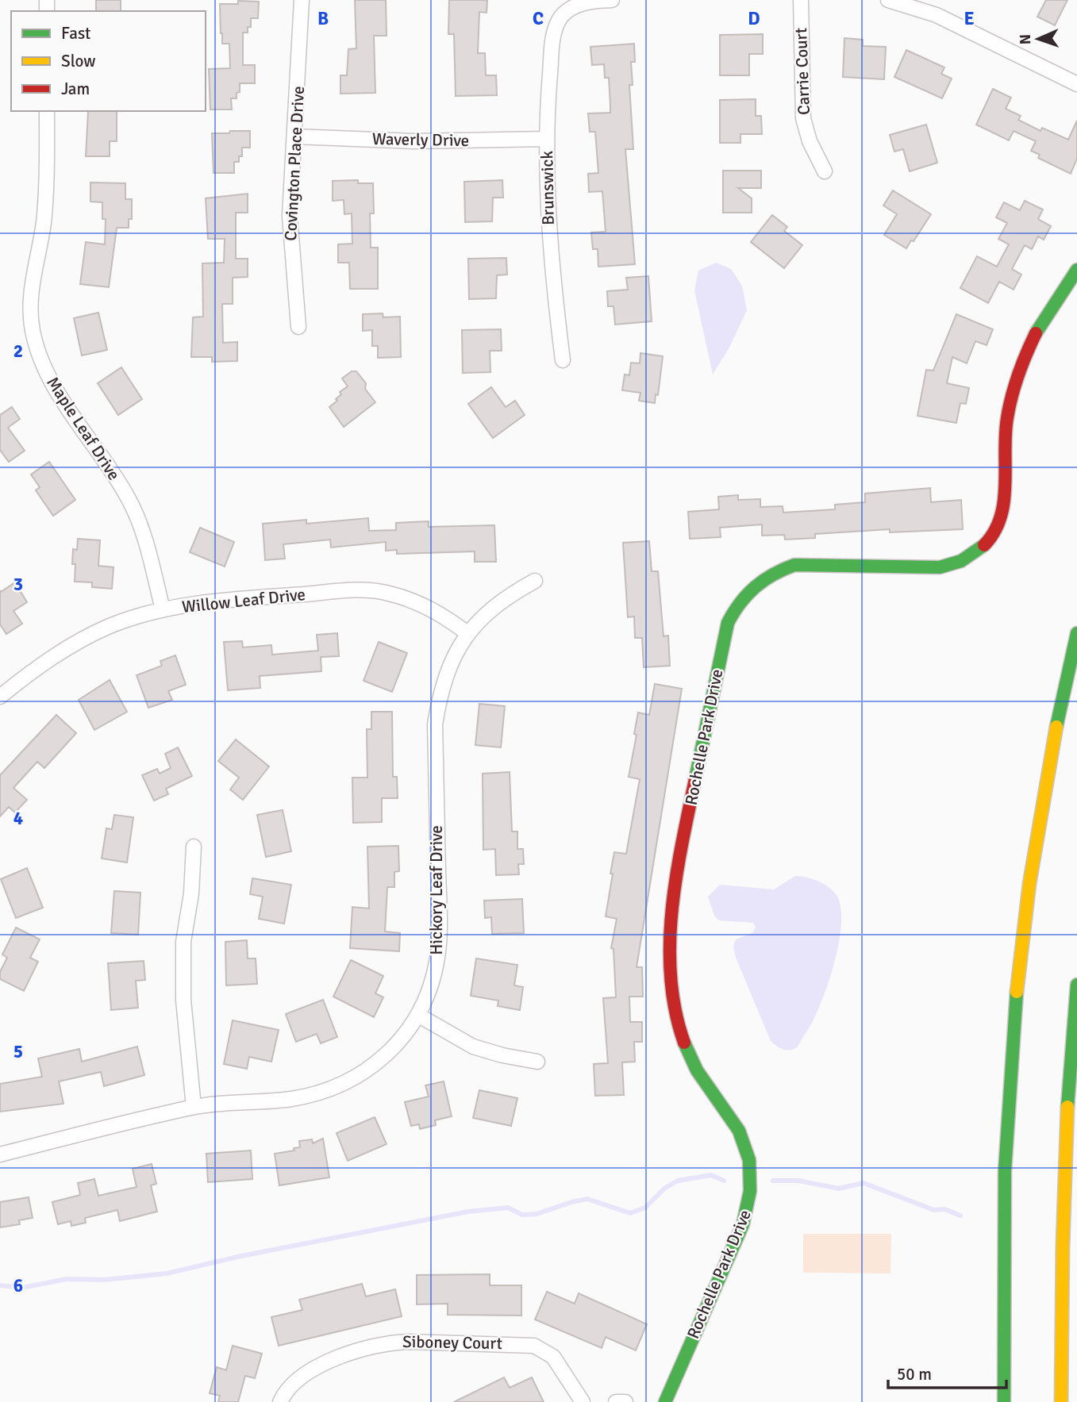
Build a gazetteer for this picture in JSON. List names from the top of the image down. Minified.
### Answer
{"streets":{"main road":["Rochelle Park Drive"],"street":["Carrie Court","Waverly Drive","Covington Place Drive","Brunswick","Maple Leaf Drive","Willow Leaf Drive","Hickory Leaf Drive","Siboney Court"]},"crossings":[["Waverly Drive","Covington Place Drive"],["Waverly Drive","Brunswick"],["Maple Leaf Drive","Willow Leaf Drive"],["Willow Leaf Drive","Hickory Leaf Drive"]],"legend":["Fast","Slow","Jam"],"scale_bar":"50 m","north":"left","grid":{"columns":["B","C","D","E"],"rows":["2","3","4","5","6"]}}
